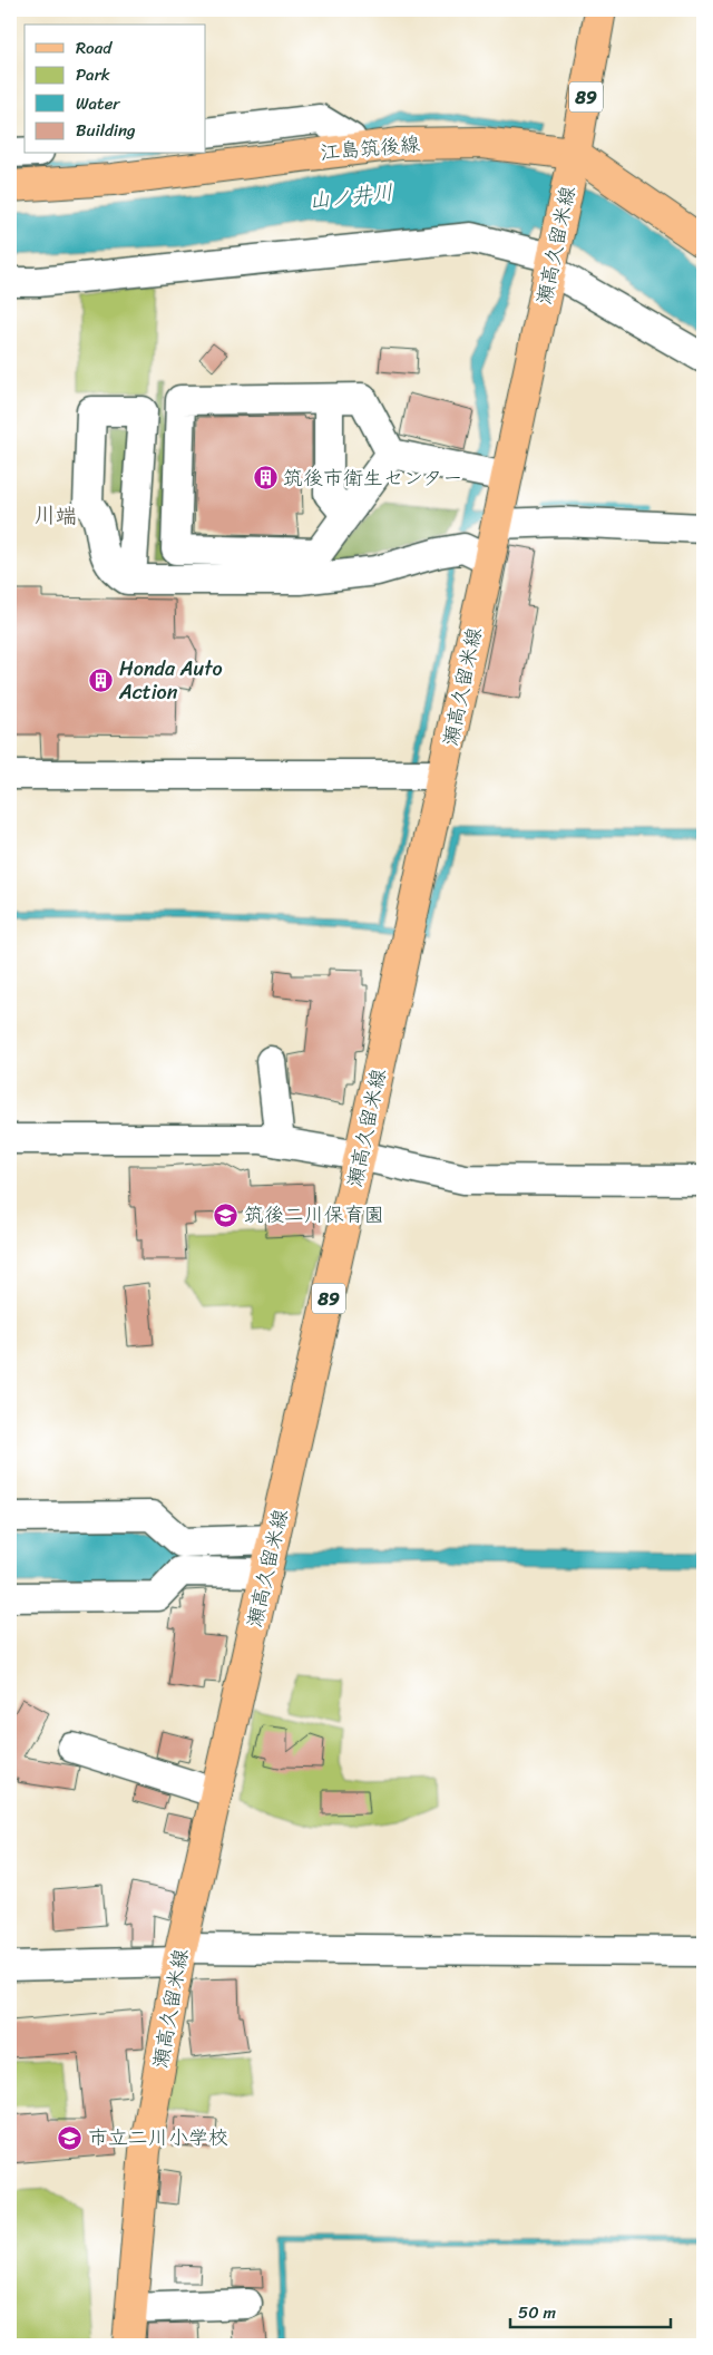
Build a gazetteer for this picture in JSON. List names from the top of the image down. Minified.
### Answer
{"streets":{"main road":["89","江島筑後線","瀬高久留米線"]},"crossings":[["江島筑後線","瀬高久留米線"]],"districts":["川端"],"water":["山ノ井川"],"places":{"building":["筑後市衛生センター","Honda Auto Action"],"school or university":["筑後二川保育園","市立二川小学校"]},"legend":["Road","Park","Water","Building"],"scale_bar":"50 m"}
